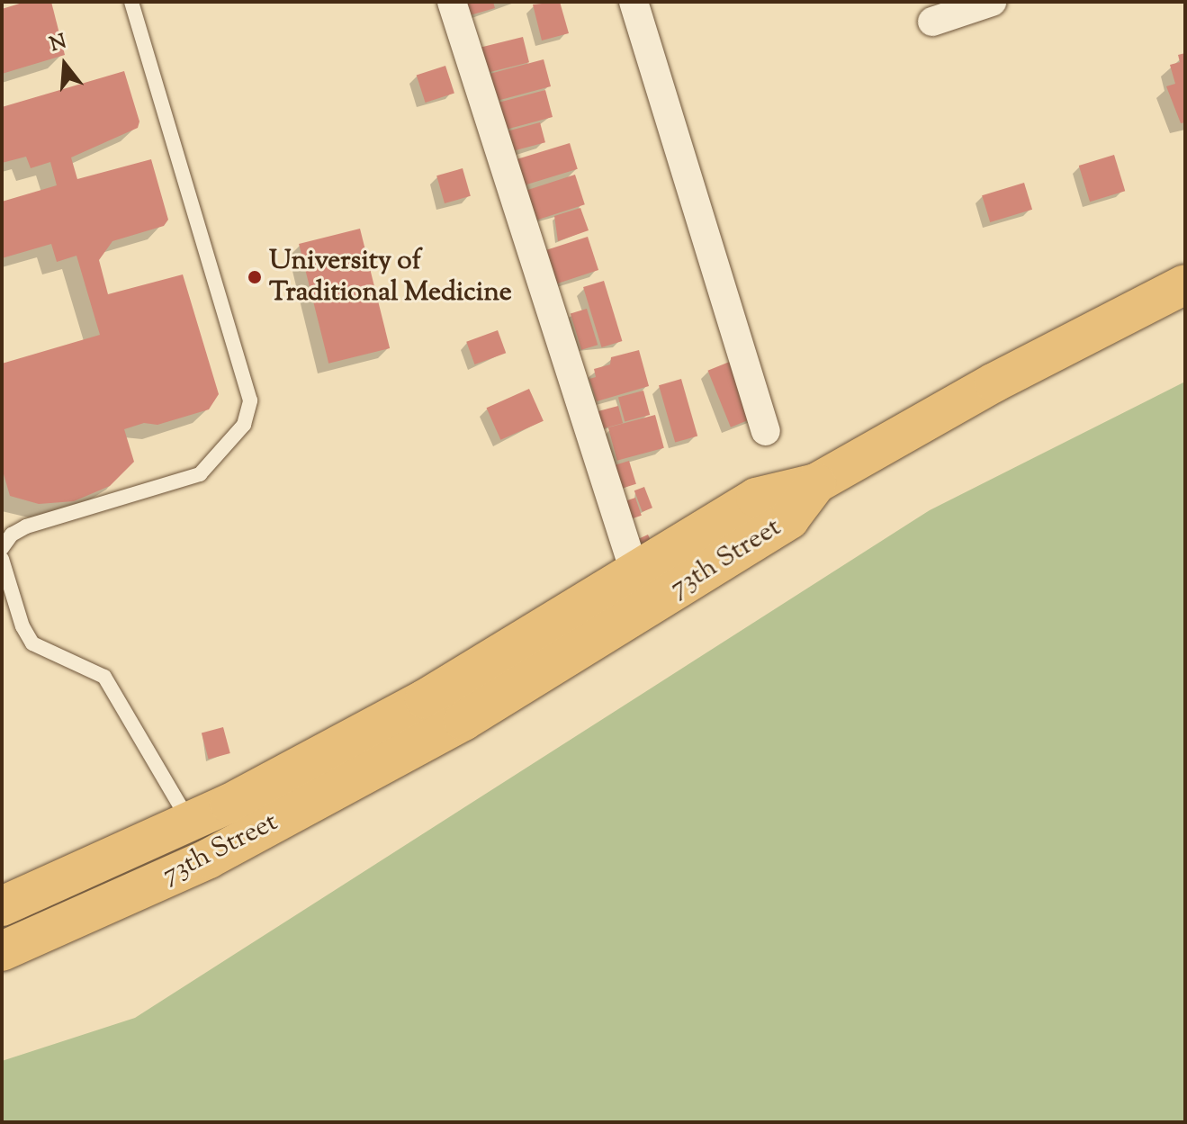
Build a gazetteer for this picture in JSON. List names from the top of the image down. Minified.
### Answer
{"streets":{"main road":["73th Street"]},"places":["University of Traditional Medicine"],"north":"top"}
